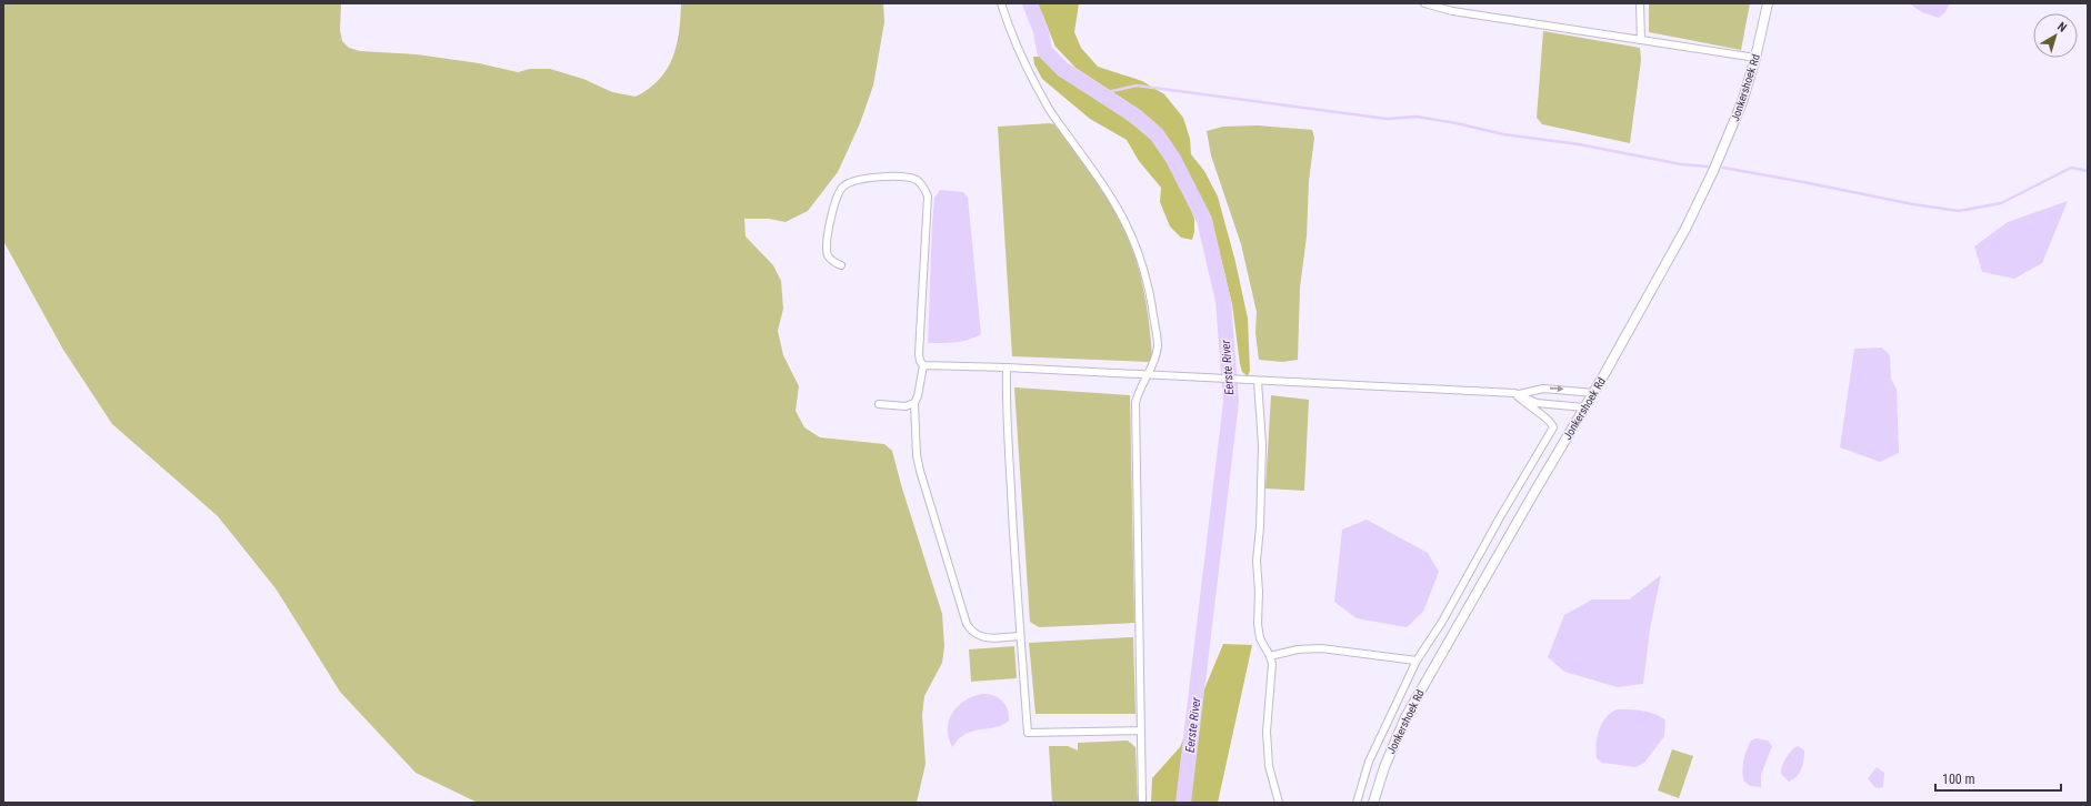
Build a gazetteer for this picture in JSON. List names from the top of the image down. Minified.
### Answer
{"streets":{"street":["Jonkershoek Rd"]},"water":["Eerste River"],"scale_bar":"100 m","north":"top right"}
